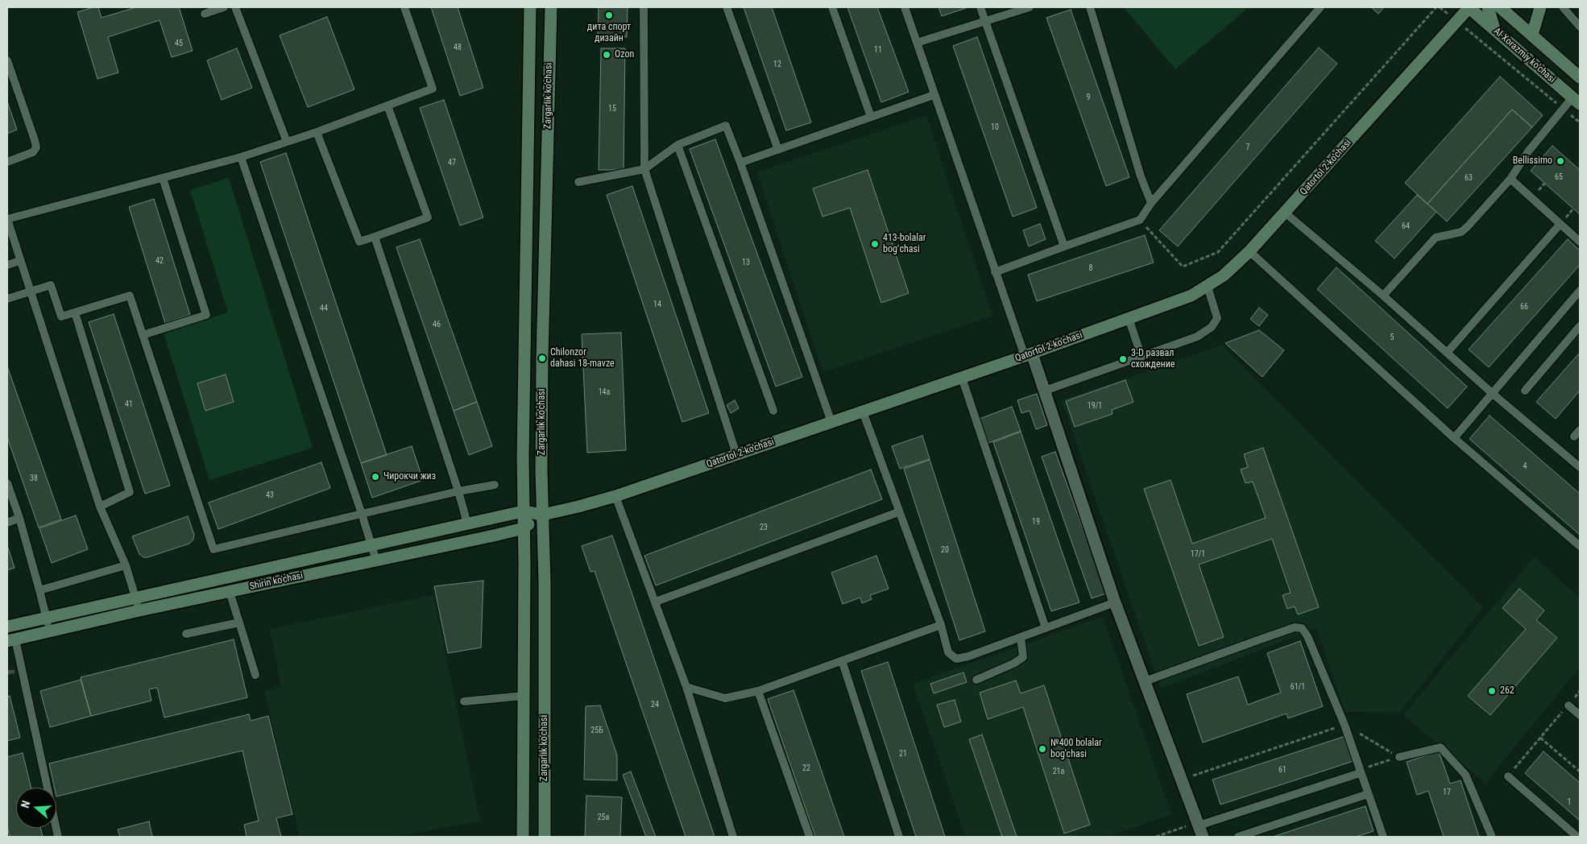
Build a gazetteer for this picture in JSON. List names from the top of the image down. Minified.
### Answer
{"streets":{"main road":["Al-Xorazmiy ko'chasi","Zargarlik ko'chasi","Qatortol 2-ko'chasi","Shirin ko'chasi"]},"crossings":[["Al-Xorazmiy ko'chasi","Qatortol 2-ko'chasi"],["Zargarlik ko'chasi","Qatortol 2-ko'chasi"],["Zargarlik ko'chasi","Shirin ko'chasi"],["Qatortol 2-ko'chasi","Shirin ko'chasi"]],"places":["дита спорт дизайн","Ozon","Bellissimo","413-bolalar bogʻchasi","Chilonzor dahasi 18-mavze","3-D развал схождение","Чирокчи жиз","262","№400 bolalar bog'chasi"],"house_numbers":["45","48","11","12","9","15","10","7","47","65","63","64","42","13","8","14","66","44","46","5","14a","41","19/1","4","38","43","19","23","20","17/1","61/1","24","25Б","21","22","61","21a","17","1","25a"],"north":"left"}
